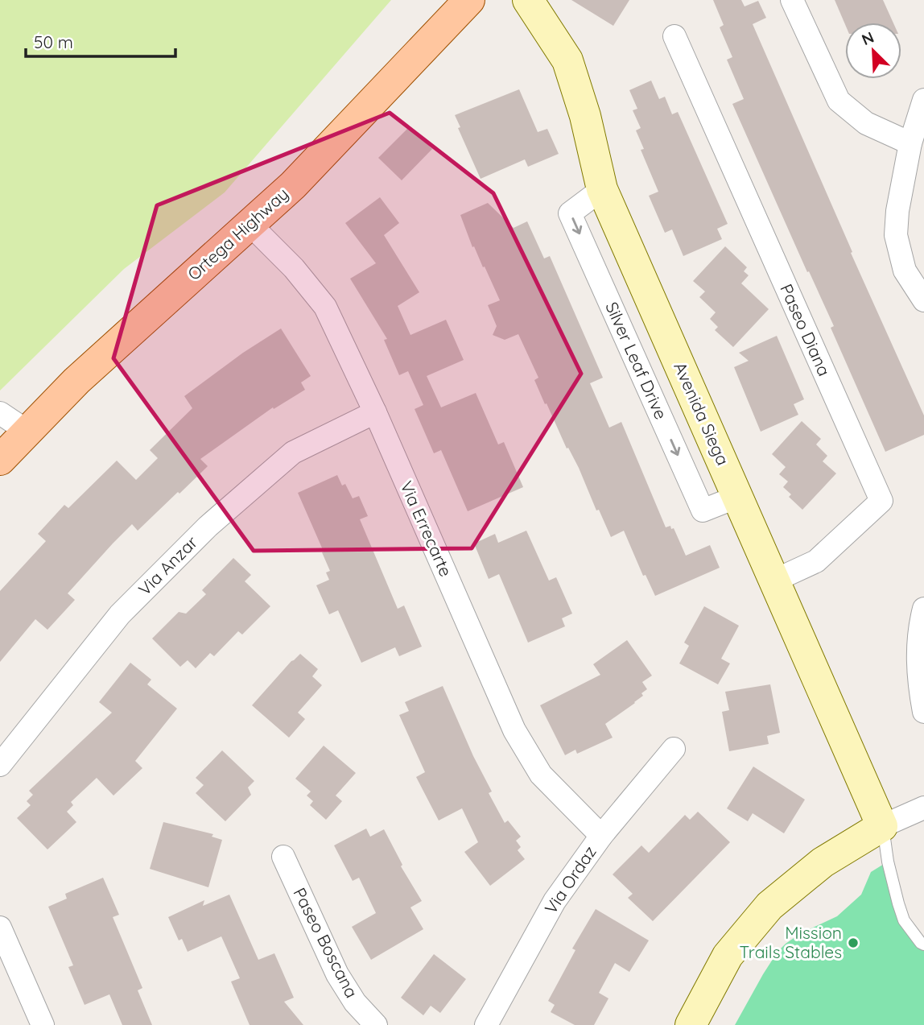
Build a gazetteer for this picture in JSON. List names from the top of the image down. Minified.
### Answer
{"streets":{"main road":["Ortega Highway"],"street":["Paseo Diana","Avenida Siega","Via Errecarte","Via Anzar","Via Ordaz","Paseo Boscana"]},"crossings":[["Ortega Highway","Via Errecarte"],["Paseo Diana","Avenida Siega"],["Via Errecarte","Via Anzar"],["Via Errecarte","Via Ordaz"]],"places":["Mission Trails Stables"],"scale_bar":"50 m","north":"top left"}
